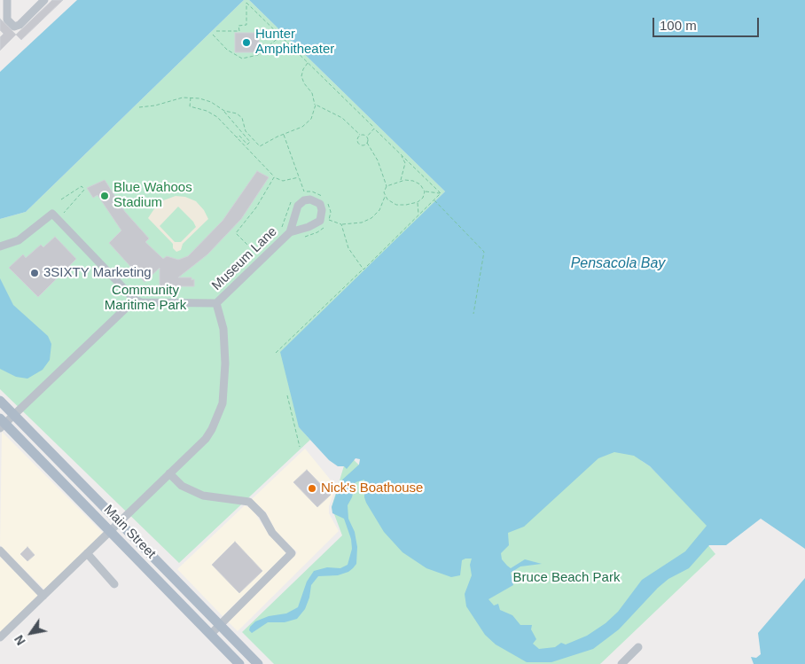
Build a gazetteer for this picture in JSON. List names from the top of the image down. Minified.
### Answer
{"streets":{"main road":["Main Street"],"street":["Museum Lane"]},"water":["Pensacola Bay"],"parks":["Community Maritime Park","Bruce Beach Park"],"places":["Hunter Amphitheater","Blue Wahoos Stadium","3SIXTY Marketing","Nick's Boathouse"],"scale_bar":"100 m","north":"bottom left"}
